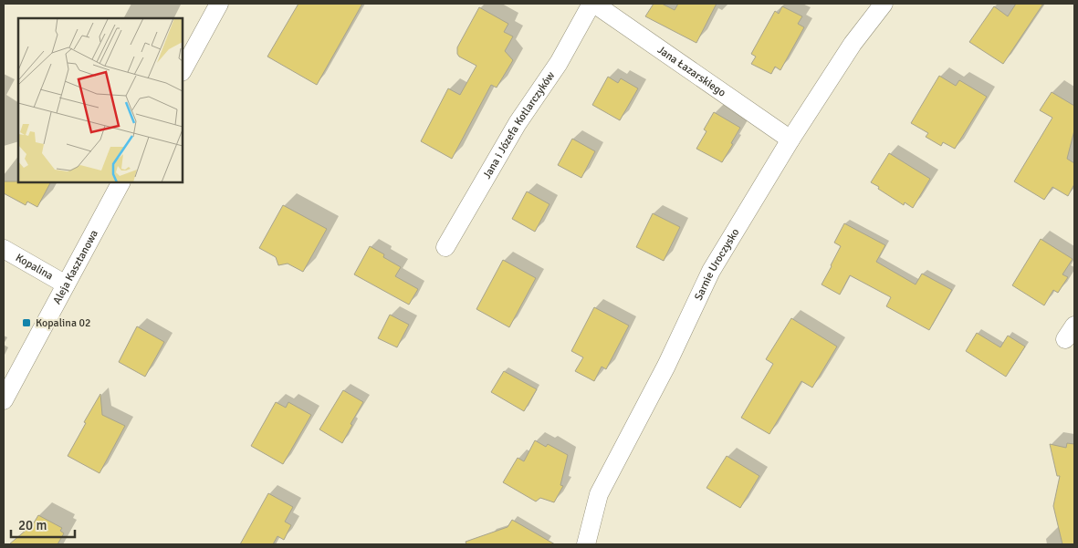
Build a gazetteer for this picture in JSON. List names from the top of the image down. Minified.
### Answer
{"streets":{"street":["Jana Łazarskiego","Jana i Józefa Kotlarczyków","Sarnie Uroczysko","Kopalina","Aleja Kasztanowa"]},"crossings":[["Jana Łazarskiego","Jana i Józefa Kotlarczyków"],["Jana Łazarskiego","Sarnie Uroczysko"],["Kopalina","Aleja Kasztanowa"]],"places":{"transit":["Kopalina 02"]},"scale_bar":"20 m"}
